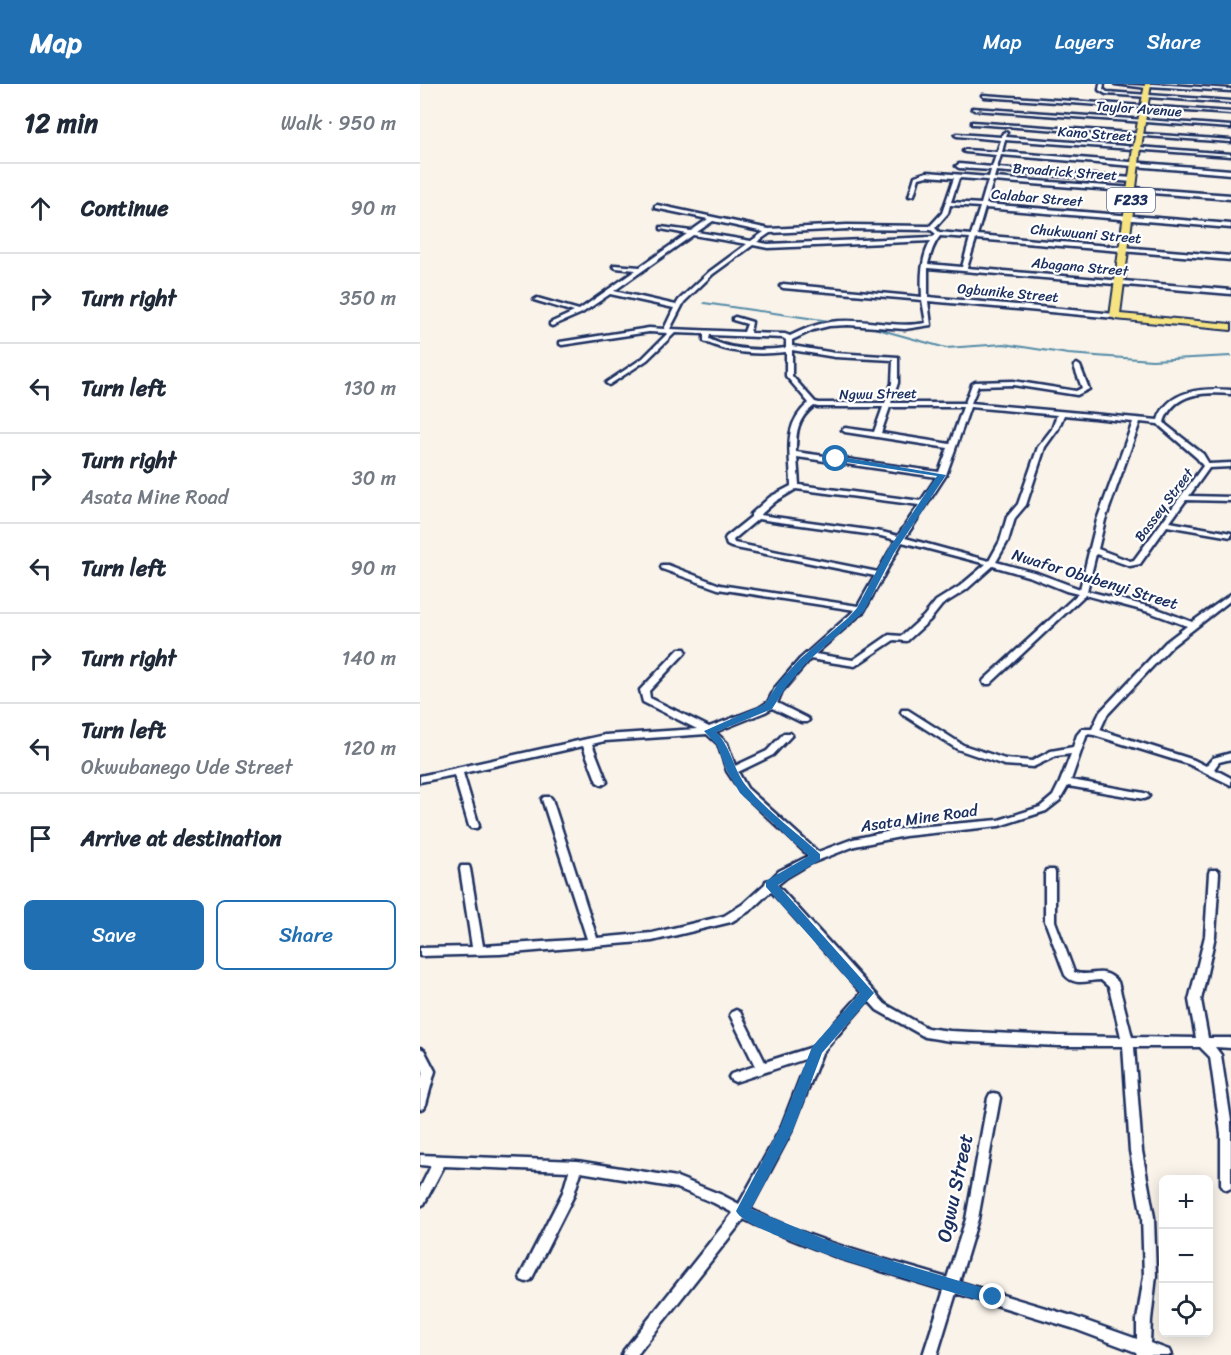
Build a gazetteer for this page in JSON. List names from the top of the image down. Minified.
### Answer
{"streets":{"main road":["F233","Ogbunike Street"],"street":["Taylor Avenue","Kano Street","Broadrick Street","Calabar Street","Chukwuani Street","Abagana Street","Ngwu Street","Bassey Street","Nwafor Obubenyi Street","Asata Mine Road","Ogwu Street"]},"crossings":[["Taylor Avenue","F233"],["Kano Street","F233"],["Broadrick Street","F233"],["Calabar Street","F233"],["F233","Chukwuani Street"],["F233","Abagana Street"],["F233","Ogbunike Street"],["Ngwu Street","Bassey Street"]],"page":{"header":"Map","nav":["Map","Layers","Share"],"heading":["12 min","Walk · 950 m"],"list":[["Continue","90 m"],["Turn right","350 m"],["Turn left","130 m"],["Turn right","Asata Mine Road","30 m"],["Turn left","90 m"],["Turn right","140 m"],["Turn left","Okwubanego Ude Street","120 m"],"Arrive at destination"],"buttons":["Save","Share"],"map_buttons":["+","−"]}}
